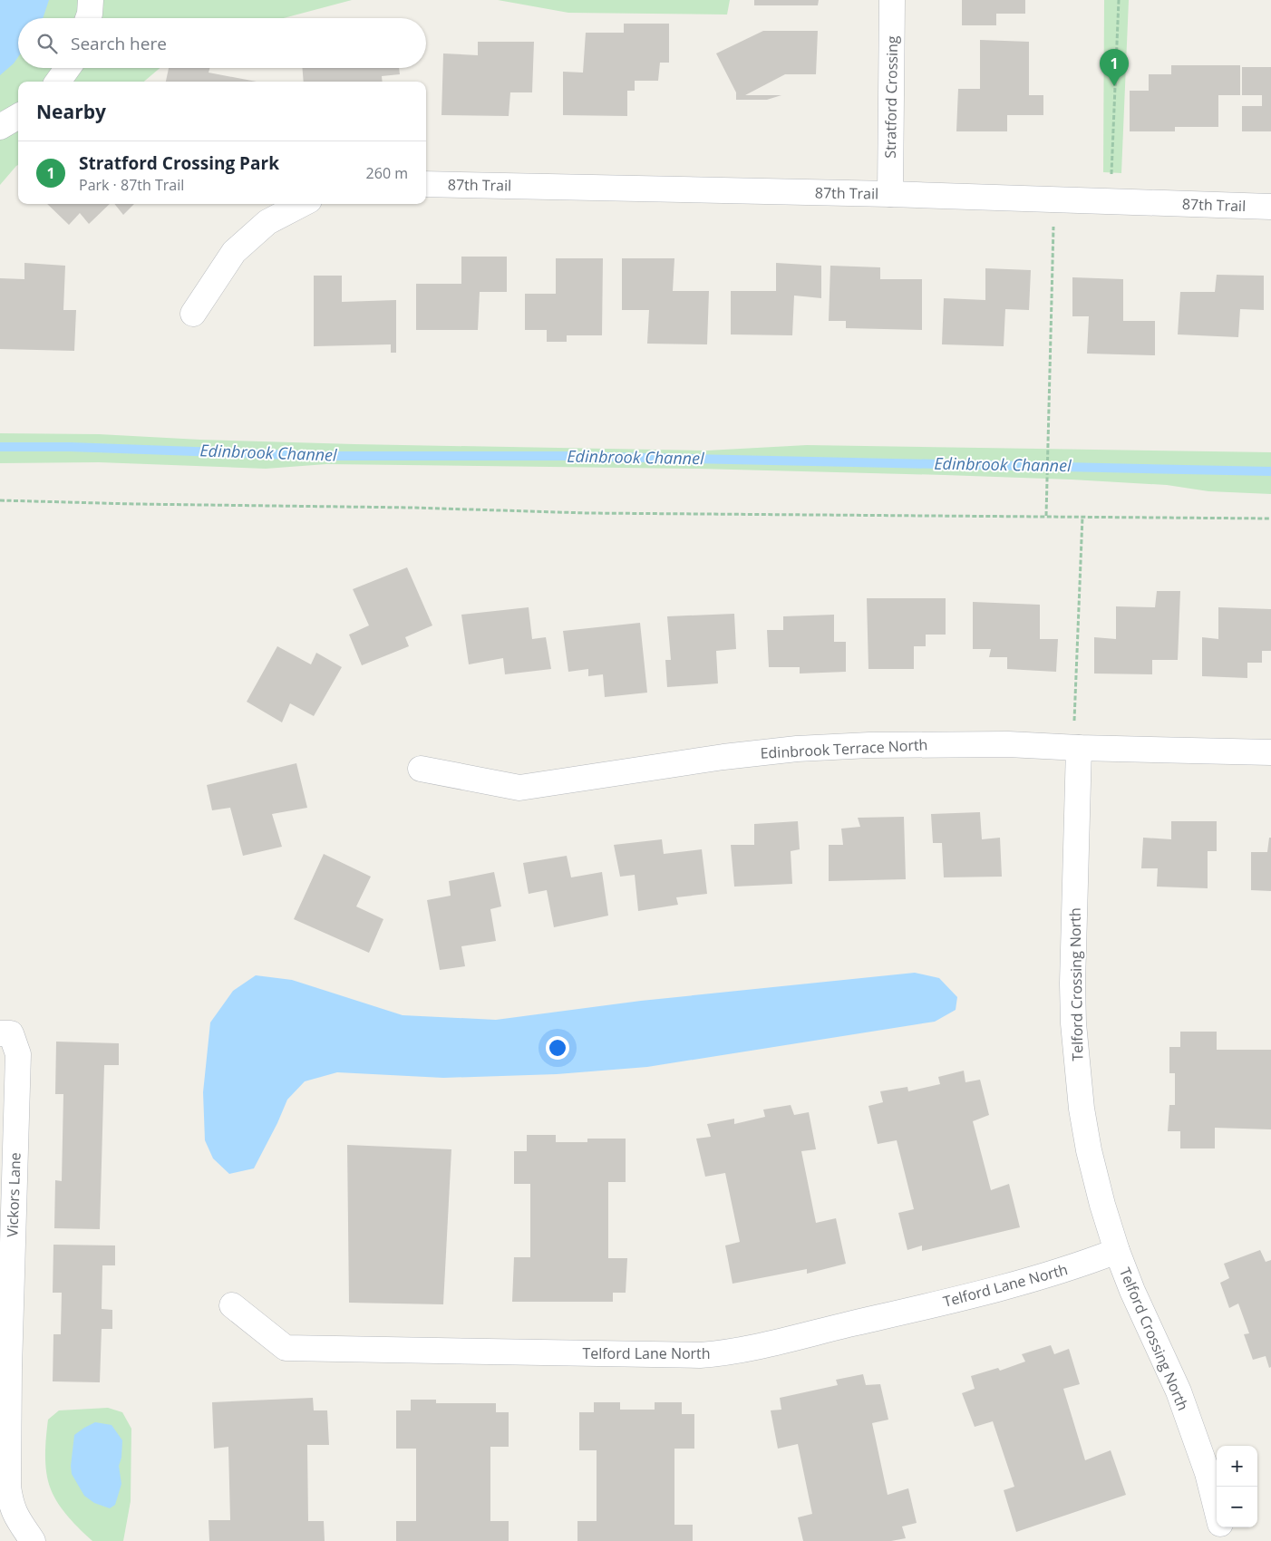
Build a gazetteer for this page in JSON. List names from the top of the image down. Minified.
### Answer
{"streets":{"street":["Stratford Crossing","87th Trail","Edinbrook Terrace North","Telford Crossing North","Vickors Lane","Telford Lane North"]},"crossings":[["Stratford Crossing","87th Trail"],["Edinbrook Terrace North","Telford Crossing North"],["Telford Crossing North","Telford Lane North"]],"water":["Edinbrook Channel"],"page":{"search":"Search here","pins":"1","heading":"Nearby","list":[{"mark":"1","name":"Stratford Crossing Park","note":"Park · 87th Trail","value":"260 m"}],"map_buttons":["+","−"]}}
